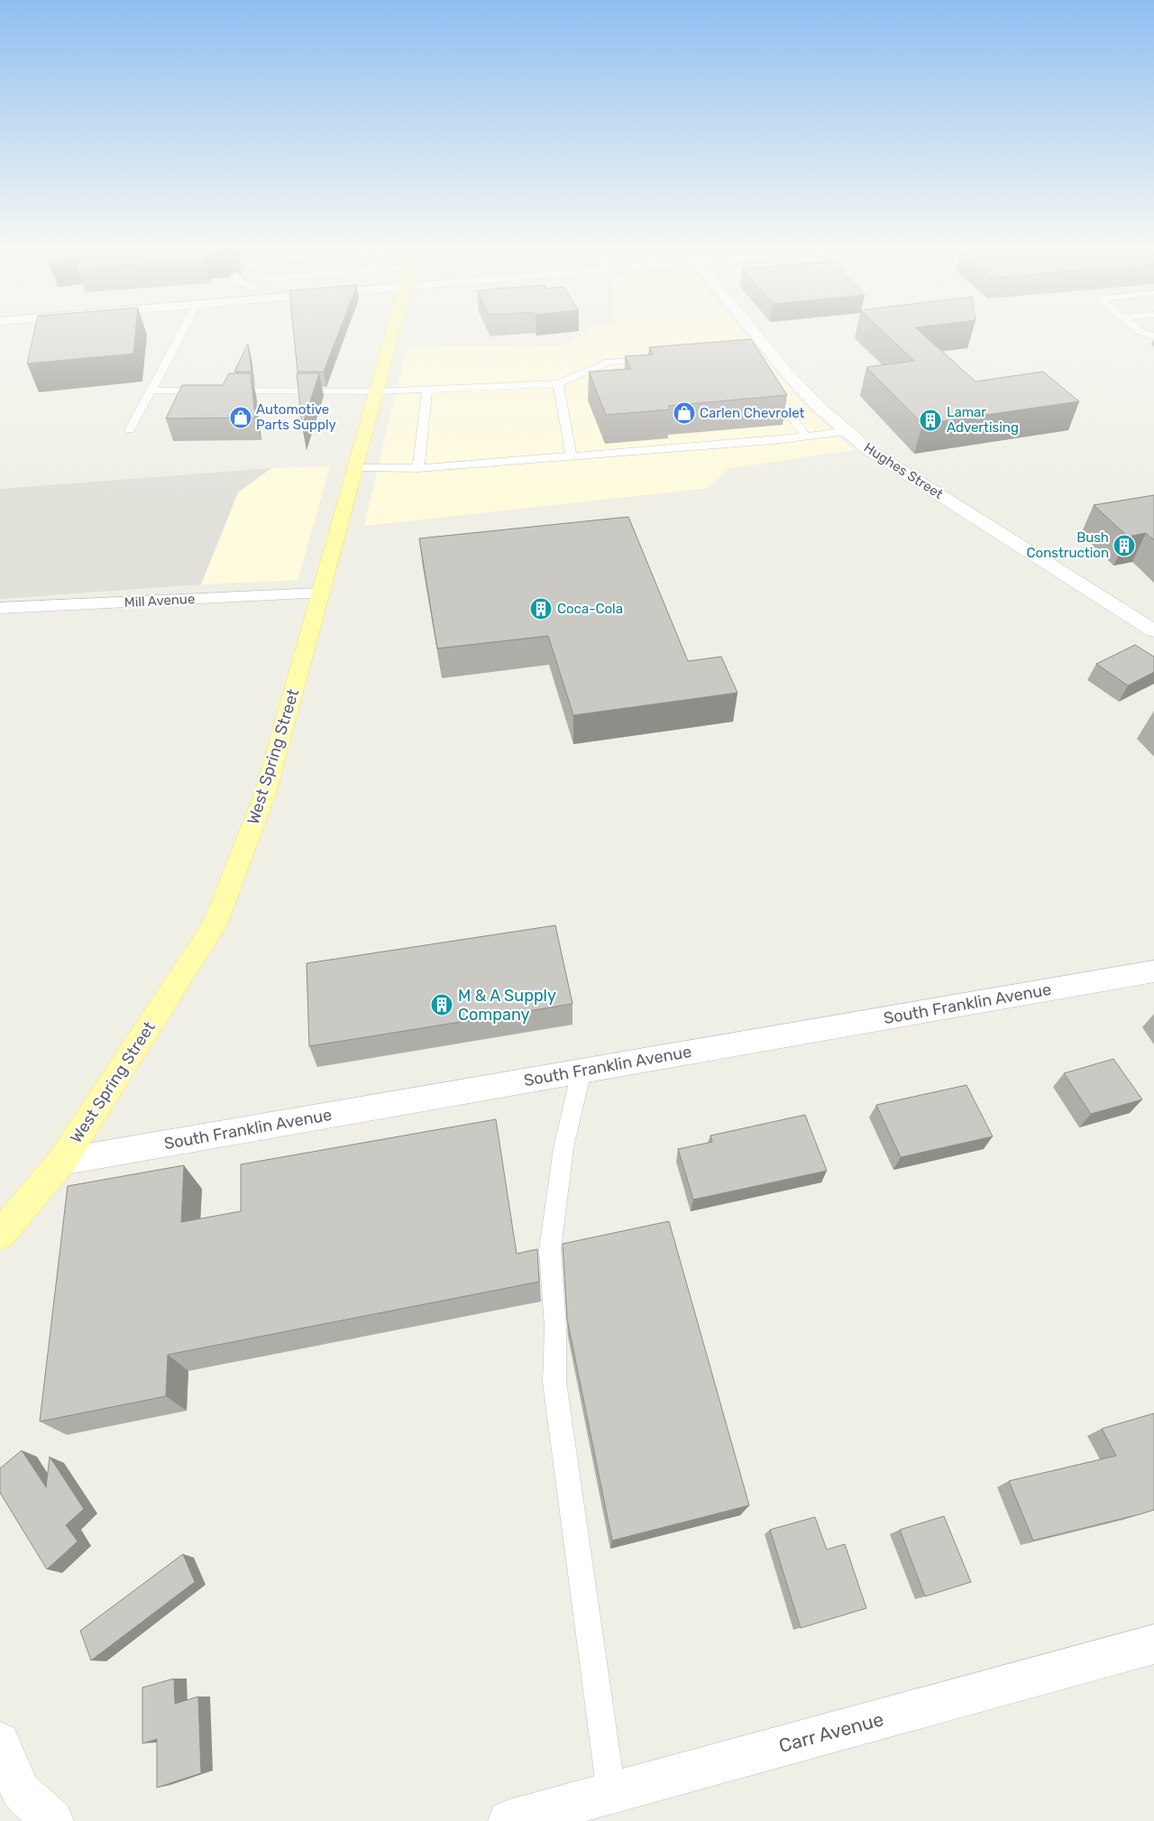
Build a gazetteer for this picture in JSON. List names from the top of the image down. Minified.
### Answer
{"streets":{"main road":["West Spring Street"],"street":["Hughes Street","Mill Avenue","South Franklin Avenue","Carr Avenue"]},"crossings":[["Mill Avenue","West Spring Street"],["West Spring Street","South Franklin Avenue"]],"places":{"shop":["Carlen Chevrolet","Automotive Parts Supply"],"building":["Lamar Advertising","Bush Construction","Coca-Cola","M & A Supply Company"]}}
